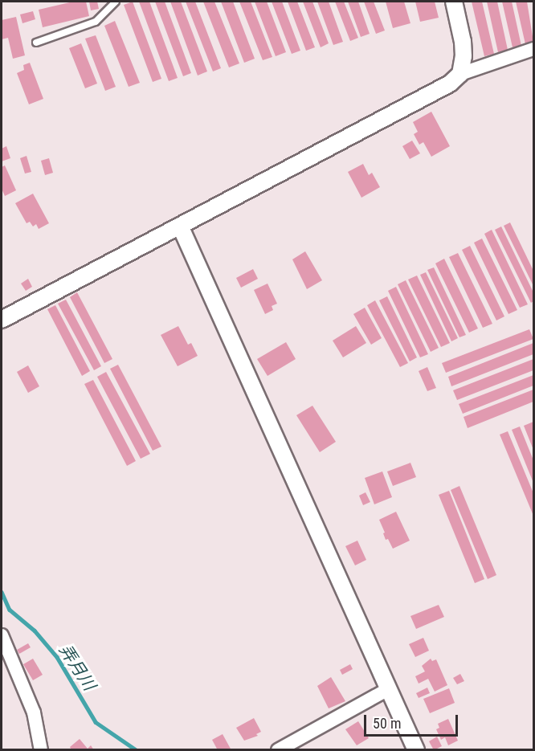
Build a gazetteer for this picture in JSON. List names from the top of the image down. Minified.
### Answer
{"water":["弄月川"],"scale_bar":"50 m"}
